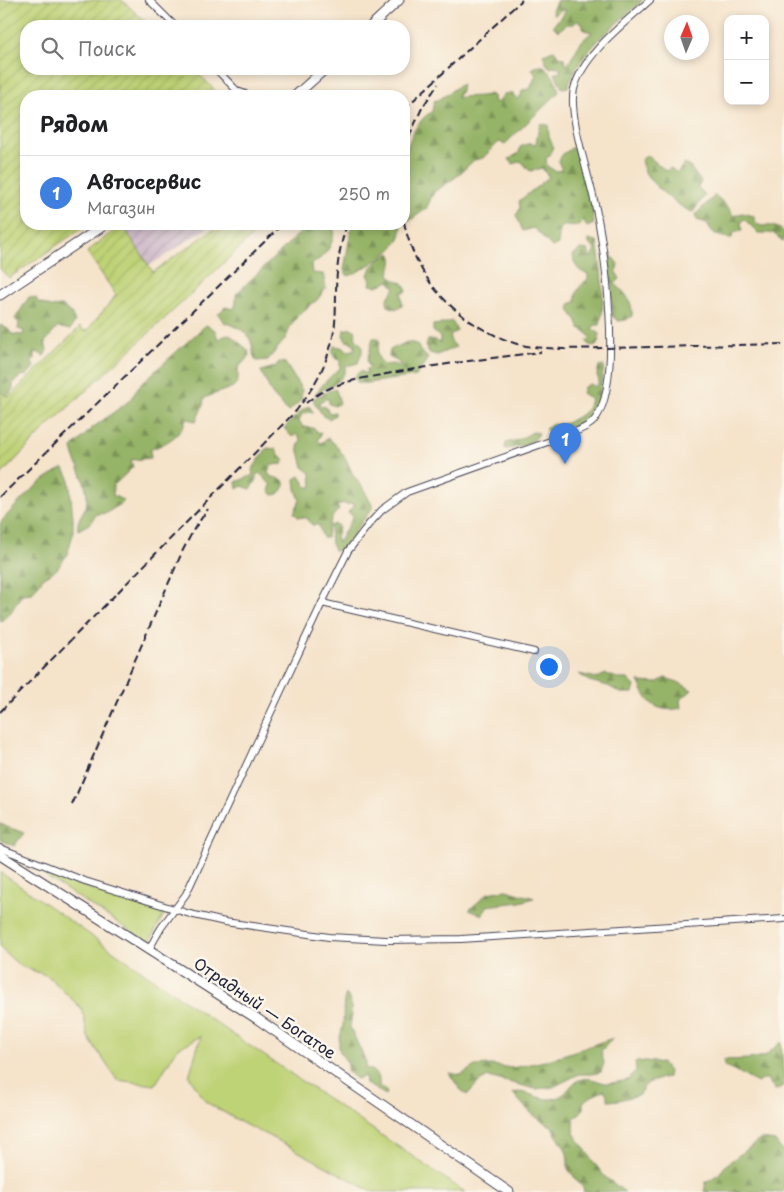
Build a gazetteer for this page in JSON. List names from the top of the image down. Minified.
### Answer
{"streets":{"main road":["Отрадный — Богатое"]},"north":"top","page":{"map_buttons":["+","−"],"search":"Поиск","heading":"Рядом","list":[{"mark":"1","name":"Автосервис","note":"Магазин","value":"250 m"}],"pins":"1"}}
